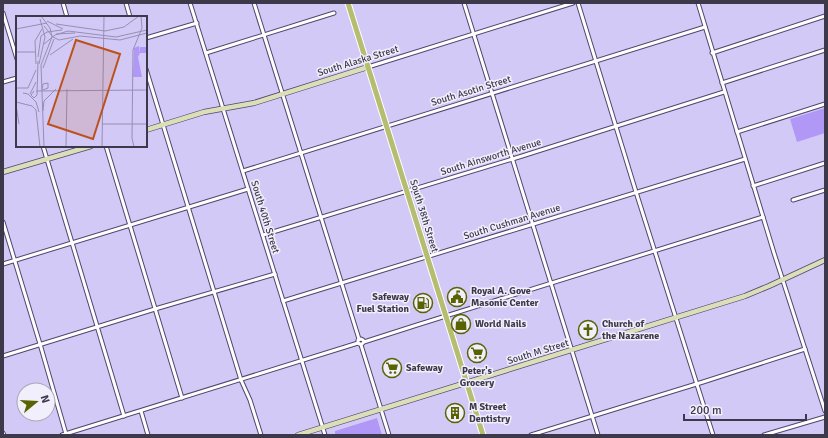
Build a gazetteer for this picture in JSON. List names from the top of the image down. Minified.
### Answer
{"streets":{"main road":["South 38th Street"],"street":["South Alaska Street","South Asotin Street","South Ainsworth Avenue","South 40th Street","South Cushman Avenue","South M Street"]},"crossings":[["South Alaska Street","South 38th Street"],["South Alaska Street","South 40th Street"],["South Asotin Street","South 38th Street"],["South Asotin Street","South 40th Street"],["South Ainsworth Avenue","South 38th Street"],["South Ainsworth Avenue","South 40th Street"],["South 38th Street","South Cushman Avenue"],["South 38th Street","South M Street"],["South 40th Street","South Cushman Avenue"],["South 40th Street","South M Street"]],"places":{"public building":["Royal A. Gove Masonic Center"],"fuel station":["Safeway Fuel Station"],"shop":["World Nails"],"church":["Church of the Nazarene"],"supermarket":["Peter's Grocery","Safeway"],"building":["M Street Dentistry"]},"scale_bar":"200 m","north":"right"}
